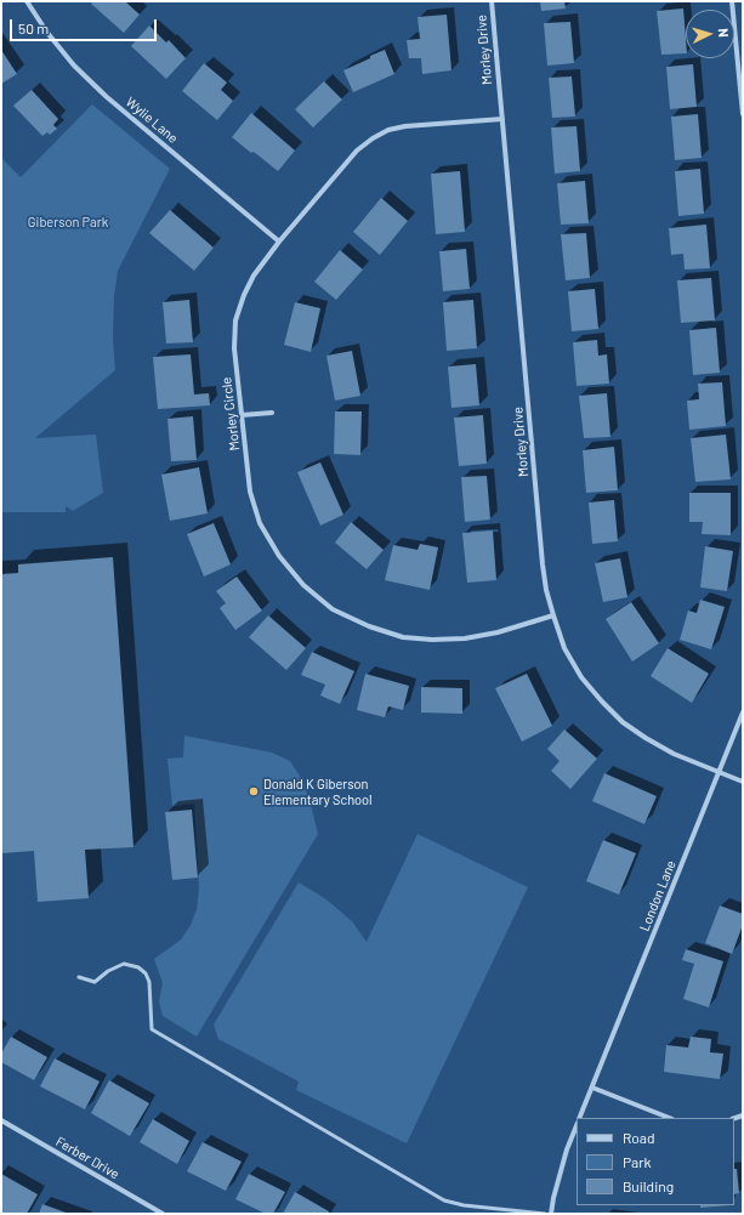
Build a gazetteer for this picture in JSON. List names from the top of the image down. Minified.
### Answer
{"streets":{"street":["Morley Drive","Wylie Lane","Morley Circle","London Lane","Ferber Drive"]},"crossings":[["Morley Drive","Morley Circle"],["Morley Drive","London Lane"],["Wylie Lane","Morley Circle"]],"parks":["Giberson Park"],"places":["Donald K Giberson Elementary School"],"legend":["Road","Park","Building"],"scale_bar":"50 m","north":"right"}
